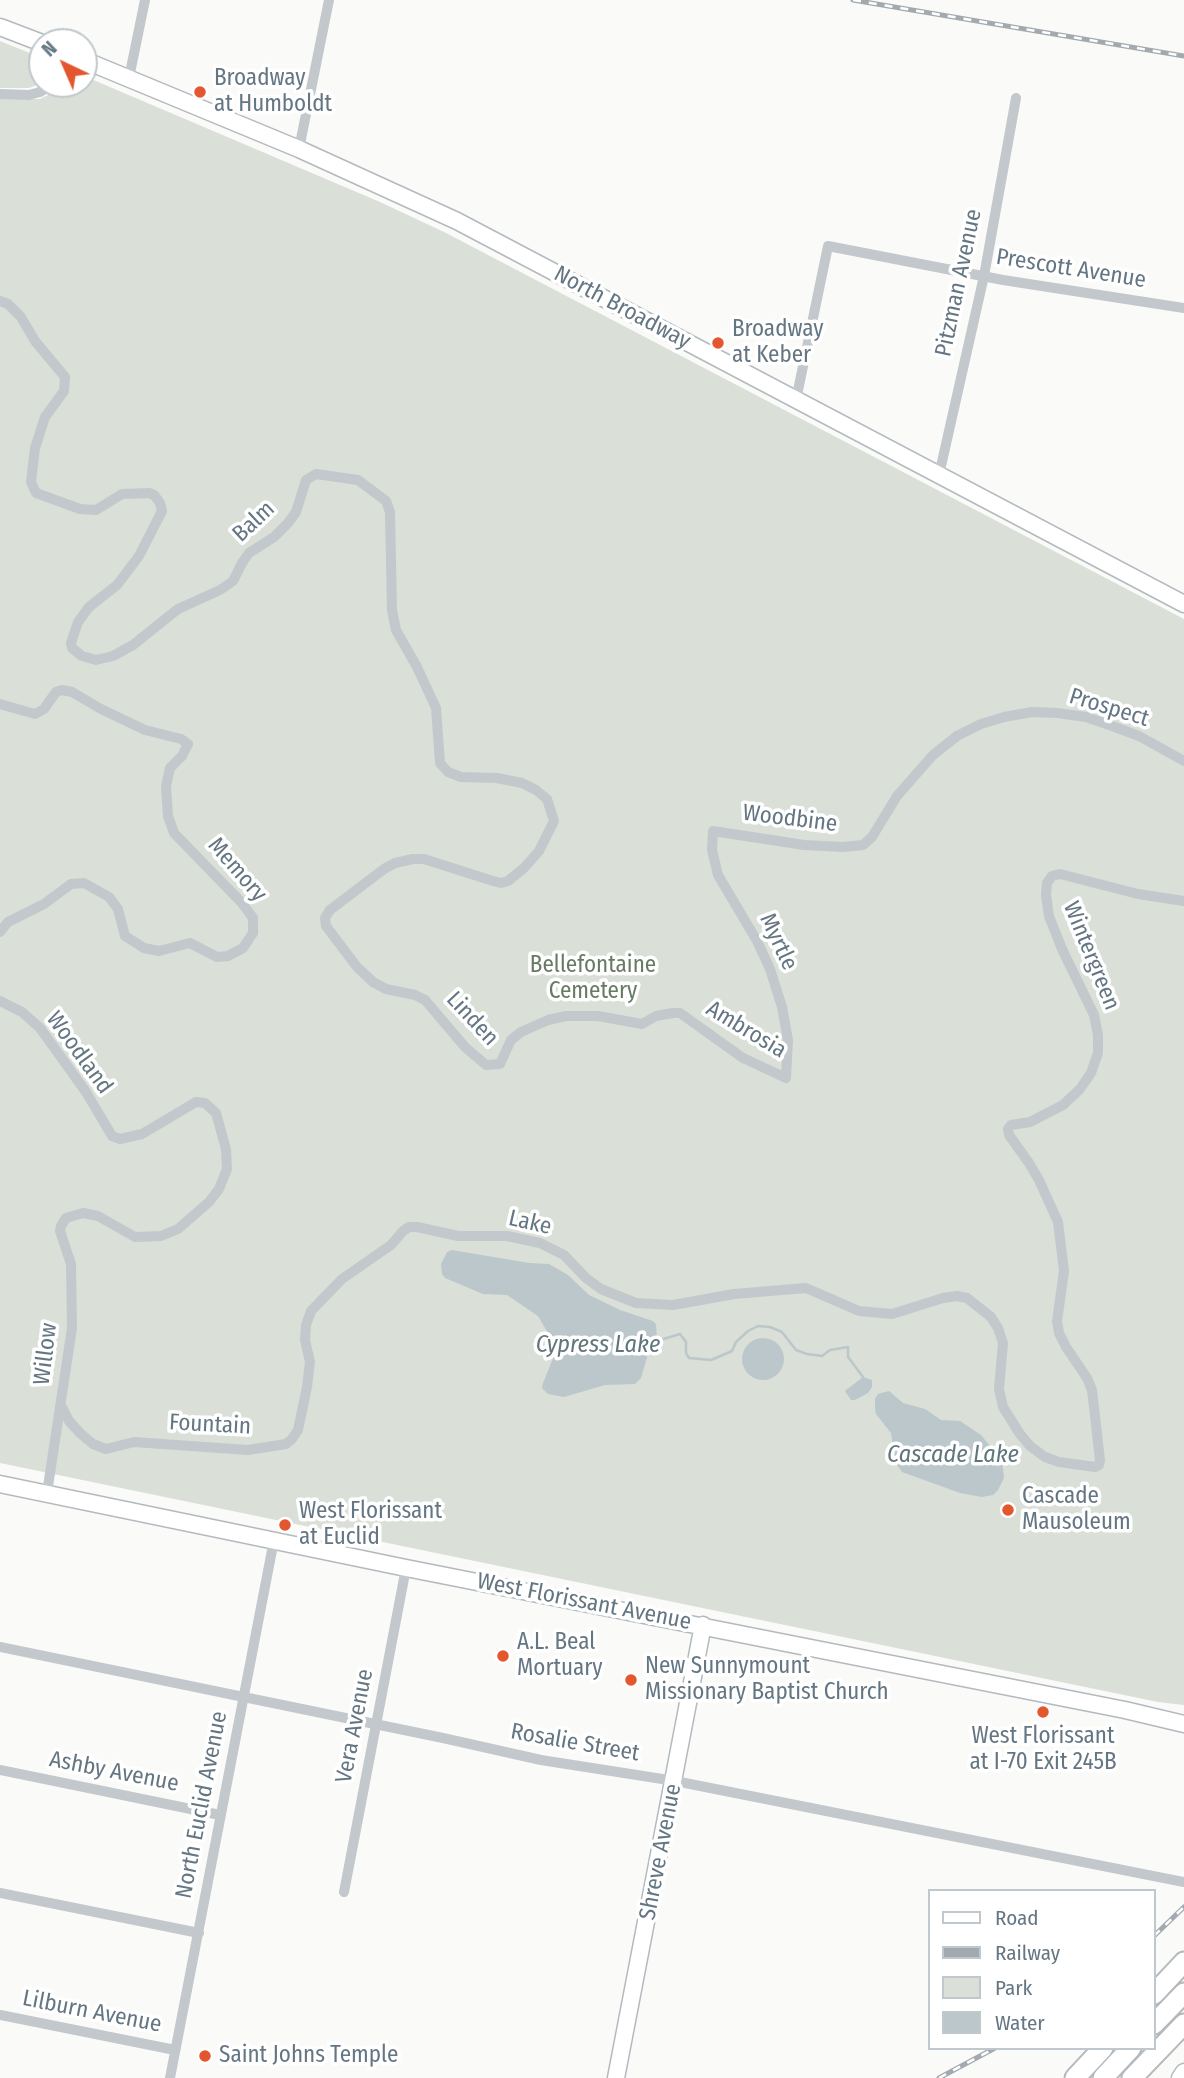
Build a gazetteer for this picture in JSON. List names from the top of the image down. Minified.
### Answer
{"streets":{"main road":["North Broadway","West Florissant Avenue","Shreve Avenue"],"street":["Prescott Avenue","Pitzman Avenue","Balm","Prospect","Woodbine","Memory","Myrtle","Wintergreen","Linden","Ambrosia","Woodland","Lake","Willow","Fountain","Vera Avenue","Rosalie Street","Ashby Avenue","North Euclid Avenue","Lilburn Avenue"]},"crossings":[["Prescott Avenue","Pitzman Avenue"],["Prescott Avenue","North Broadway"],["Pitzman Avenue","North Broadway"],["Balm","Linden"],["Prospect","Woodbine"],["Woodbine","Myrtle"],["Myrtle","Ambrosia"],["Wintergreen","Lake"],["Linden","Ambrosia"],["Woodland","Willow"],["Lake","Fountain"],["Willow","Fountain"],["Willow","West Florissant Avenue"],["West Florissant Avenue","Vera Avenue"],["West Florissant Avenue","North Euclid Avenue"],["West Florissant Avenue","Shreve Avenue"],["Vera Avenue","Rosalie Street"],["Rosalie Street","North Euclid Avenue"],["Rosalie Street","Shreve Avenue"],["Ashby Avenue","North Euclid Avenue"],["North Euclid Avenue","Lilburn Avenue"]],"water":["Cypress Lake","Cascade Lake"],"parks":["Bellefontaine Cemetery"],"places":["Broadway at Humboldt","Broadway at Keber","Cascade Mausoleum","West Florissant at Euclid","A.L. Beal Mortuary","New Sunnymount Missionary Baptist Church","West Florissant at I-70 Exit 245B","Saint Johns Temple"],"legend":["Road","Railway","Park","Water"],"north":"top left"}
